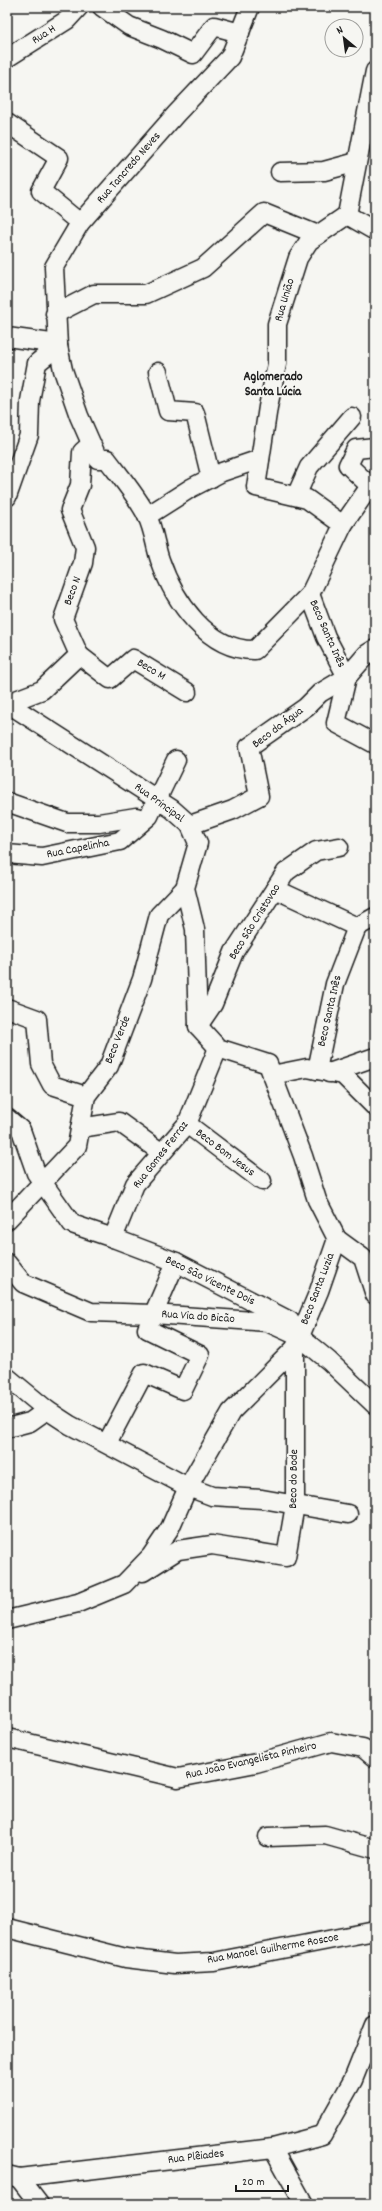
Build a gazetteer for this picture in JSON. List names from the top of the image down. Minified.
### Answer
{"streets":{"street":["Rua H","Rua Tancredo Neves","Rua União","Beco N","Beco Santa Inês","Beco M","Beco da Água","Rua Principal","Rua Capelinha","Beco São Cristovao","Beco Verde","Beco Bom Jesus","Rua Gomes Ferraz","Beco São Vicente Dois","Beco Santa Luzia","Rua Via do Bicão","Beco do Bode","Rua João Evangelista Pinheiro","Rua Manoel Guilherme Roscoe","Rua Plêiades"]},"crossings":[["Rua Tancredo Neves","Beco N"],["Beco N","Beco M"],["Beco Santa Inês","Beco da Água"],["Beco da Água","Rua Principal"],["Rua Principal","Rua Capelinha"],["Rua Principal","Beco São Cristovao"],["Rua Principal","Beco Verde"],["Beco Bom Jesus","Rua Gomes Ferraz"],["Rua Gomes Ferraz","Beco São Vicente Dois"],["Beco São Vicente Dois","Beco Santa Luzia"],["Beco São Vicente Dois","Rua Via do Bicão"],["Beco São Vicente Dois","Beco do Bode"],["Beco Santa Luzia","Rua Via do Bicão"],["Beco Santa Luzia","Beco do Bode"],["Rua Via do Bicão","Beco do Bode"]],"districts":["Aglomerado Santa Lúcia"],"scale_bar":"20 m","north":"top left"}
